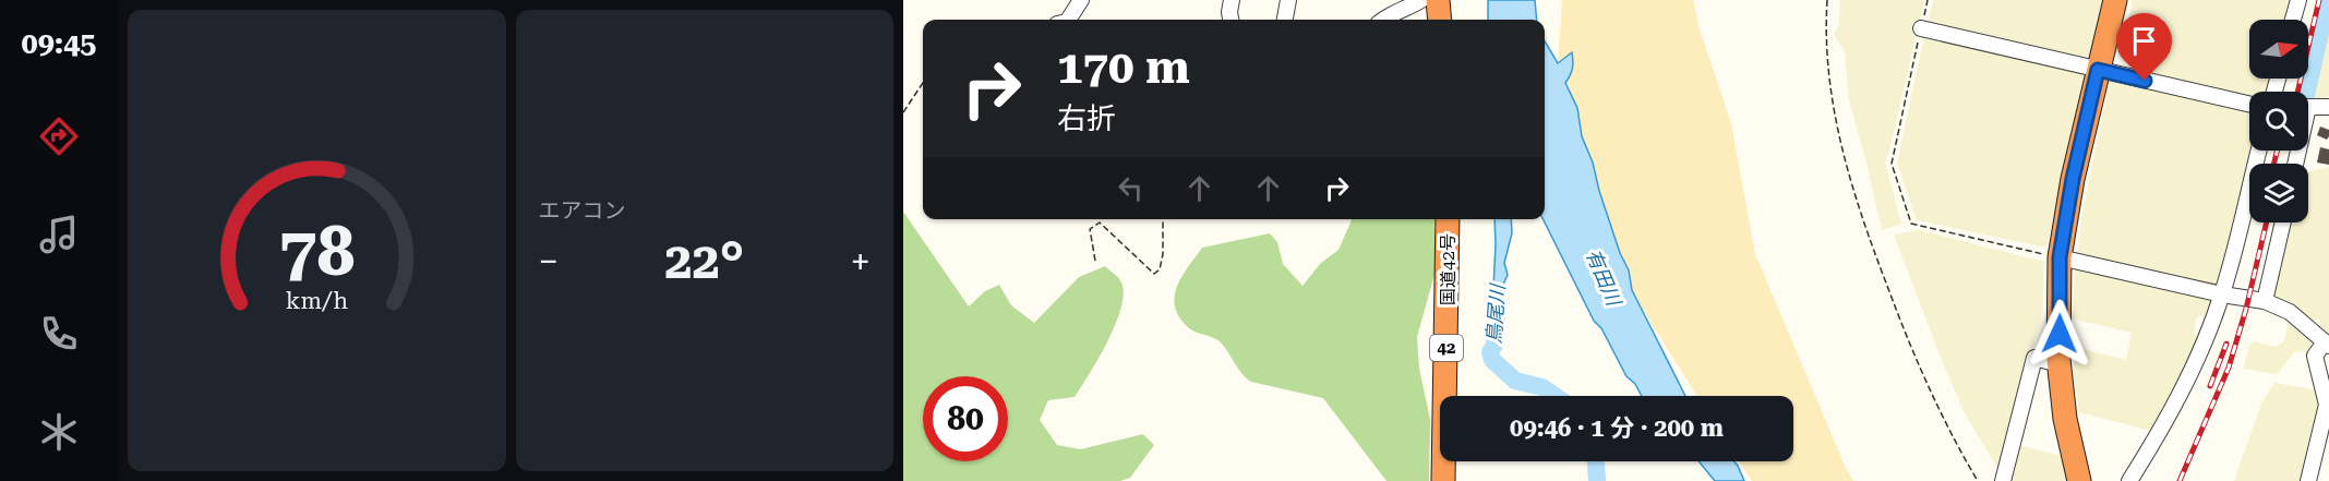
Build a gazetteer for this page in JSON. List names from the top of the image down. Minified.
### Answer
{"streets":{"highway":["国道42号","42"]},"water":["有田川","鳥尾川"],"north":"right","page":{"tabs":"09:45","tile":"エアコン","turn":["170 m","右折"],"heat":["−","22°","+"],"limit":"80","trip":"09:46 · 1 分 · 200 m","gauge":["78","km/h"]}}
